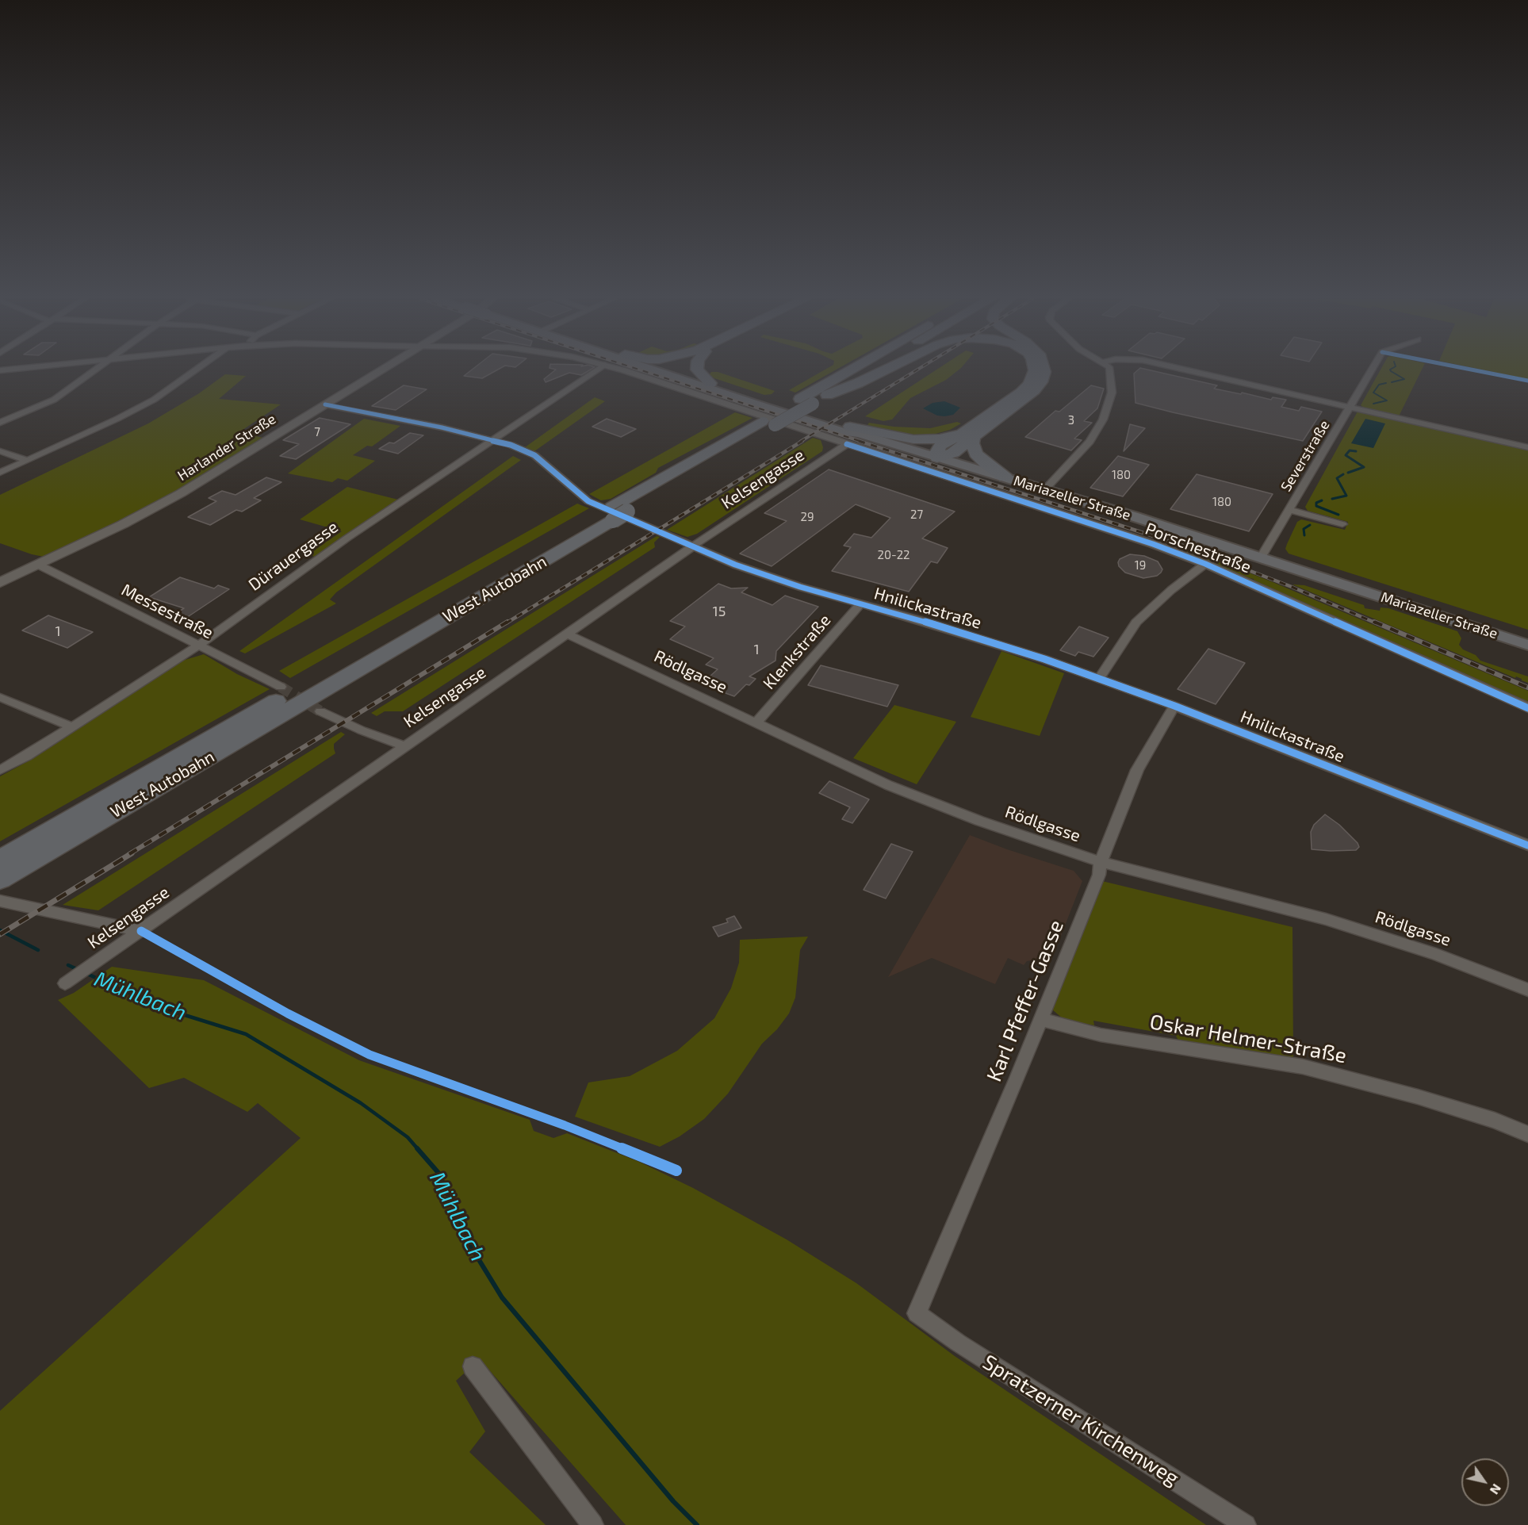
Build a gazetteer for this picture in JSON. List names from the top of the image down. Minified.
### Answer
{"streets":{"highway":["West Autobahn"],"main road":["Harlander Straße","Mariazeller Straße"],"street":["Severstraße","Kelsengasse","Porschestraße","Dürauergasse","Hnilickastraße","Messestraße","Klenkstraße","Rödlgasse","Karl Pfeffer-Gasse","Oskar Helmer-Straße","Spratzerner Kirchenweg"]},"crossings":[["Harlander Straße","Hnilickastraße"],["Harlander Straße","Messestraße"],["Severstraße","Mariazeller Straße"],["Kelsengasse","Porschestraße"],["Kelsengasse","Hnilickastraße"],["Kelsengasse","Rödlgasse"],["Dürauergasse","Hnilickastraße"],["Dürauergasse","Messestraße"],["Hnilickastraße","Klenkstraße"],["Hnilickastraße","Karl Pfeffer-Gasse"],["Klenkstraße","Rödlgasse"],["Rödlgasse","Karl Pfeffer-Gasse"],["Karl Pfeffer-Gasse","Oskar Helmer-Straße"],["Karl Pfeffer-Gasse","Spratzerner Kirchenweg"]],"water":["Mühlbach"],"house_numbers":["3","7","180","180","27","29","20-22","19","15","1","1"],"north":"bottom right"}
